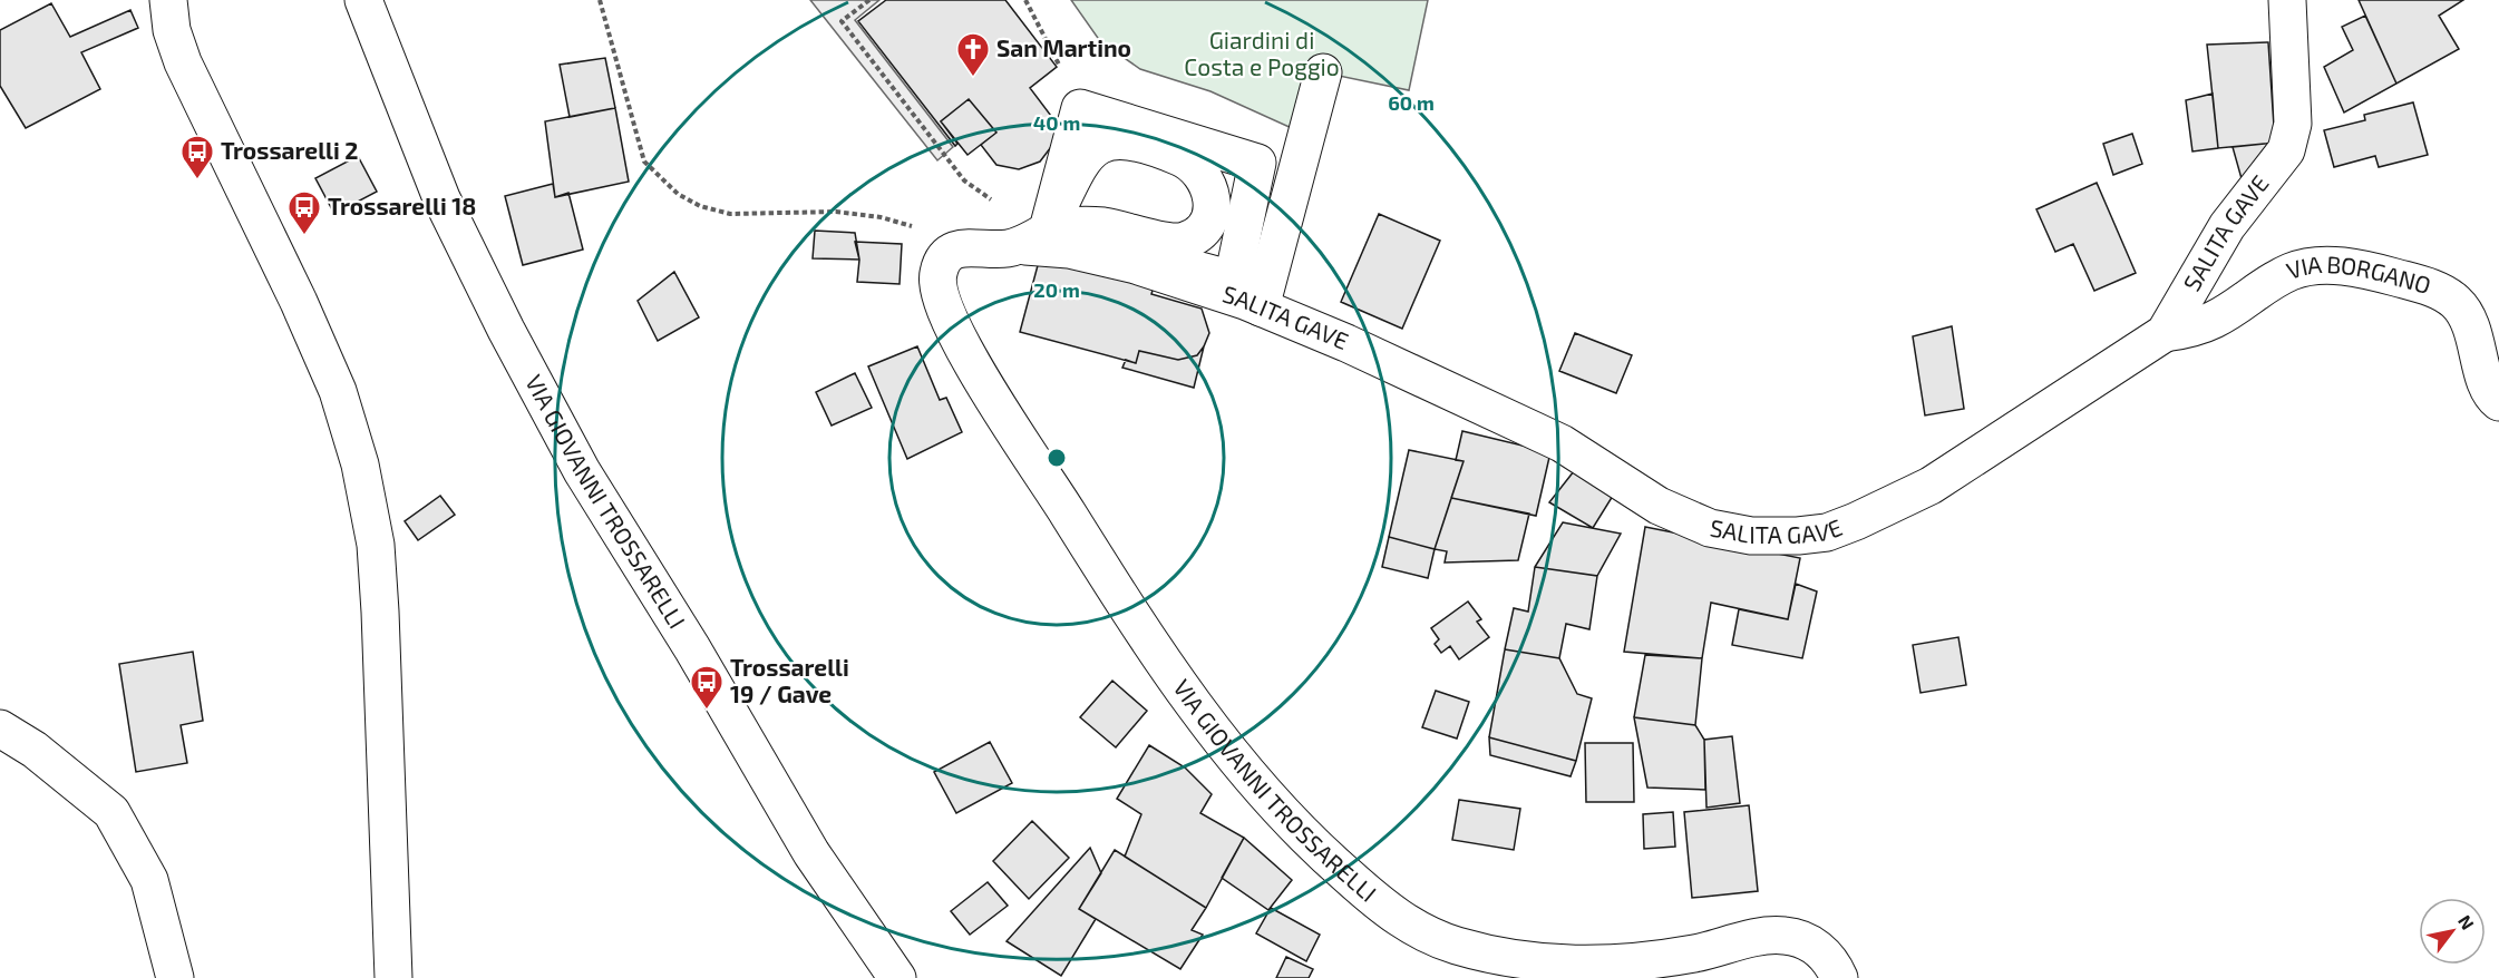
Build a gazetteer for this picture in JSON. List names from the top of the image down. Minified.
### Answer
{"streets":{"street":["SALITA GAVE","VIA BORGANO","VIA GIOVANNI TROSSARELLI"]},"crossings":[["SALITA GAVE","VIA BORGANO"],["SALITA GAVE","VIA GIOVANNI TROSSARELLI"]],"parks":["Giardini di Costa e Poggio"],"places":{"church":["San Martino"],"bus stop":["Trossarelli 2","Trossarelli 18","Trossarelli 19 / Gave"]},"north":"top right","rings":["60 m","40 m","20 m"]}
